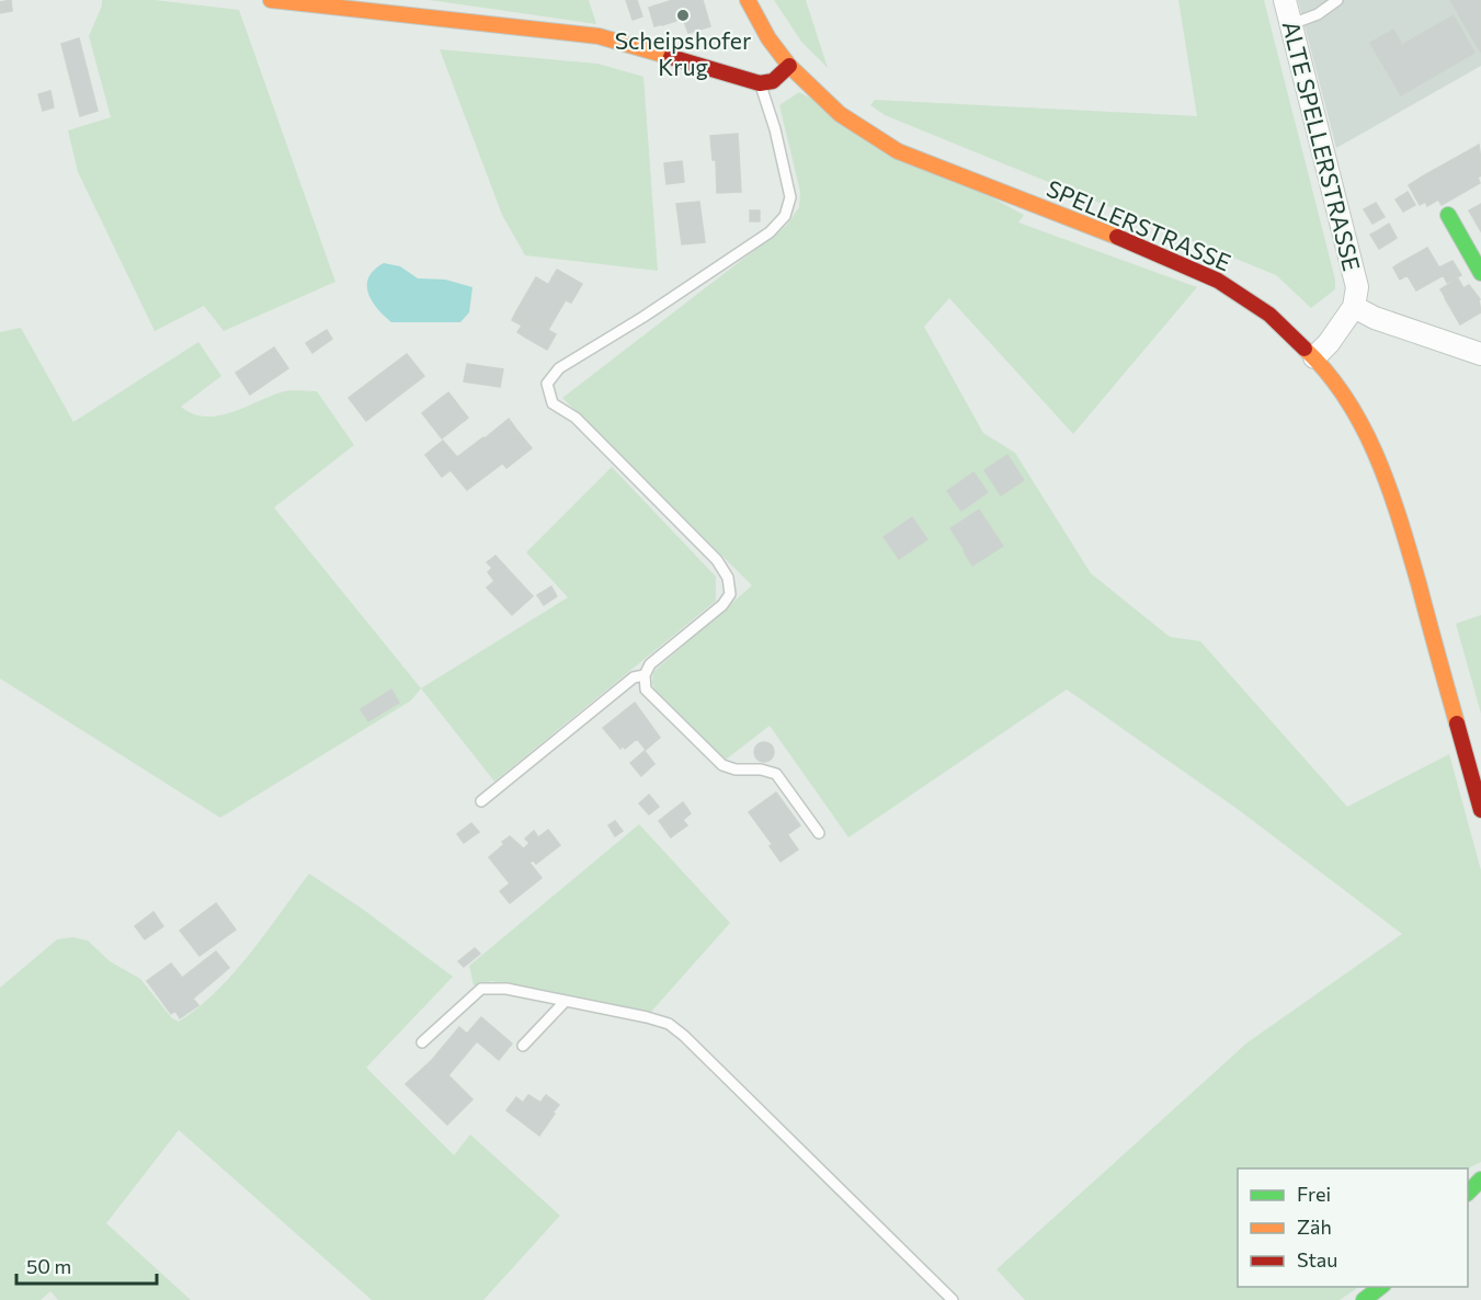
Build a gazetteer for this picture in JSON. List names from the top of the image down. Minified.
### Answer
{"streets":{"street":["ALTE SPELLERSTRASSE","SPELLERSTRASSE"]},"places":["Scheipshofer Krug"],"legend":["Frei","Zäh","Stau"],"scale_bar":"50 m"}
